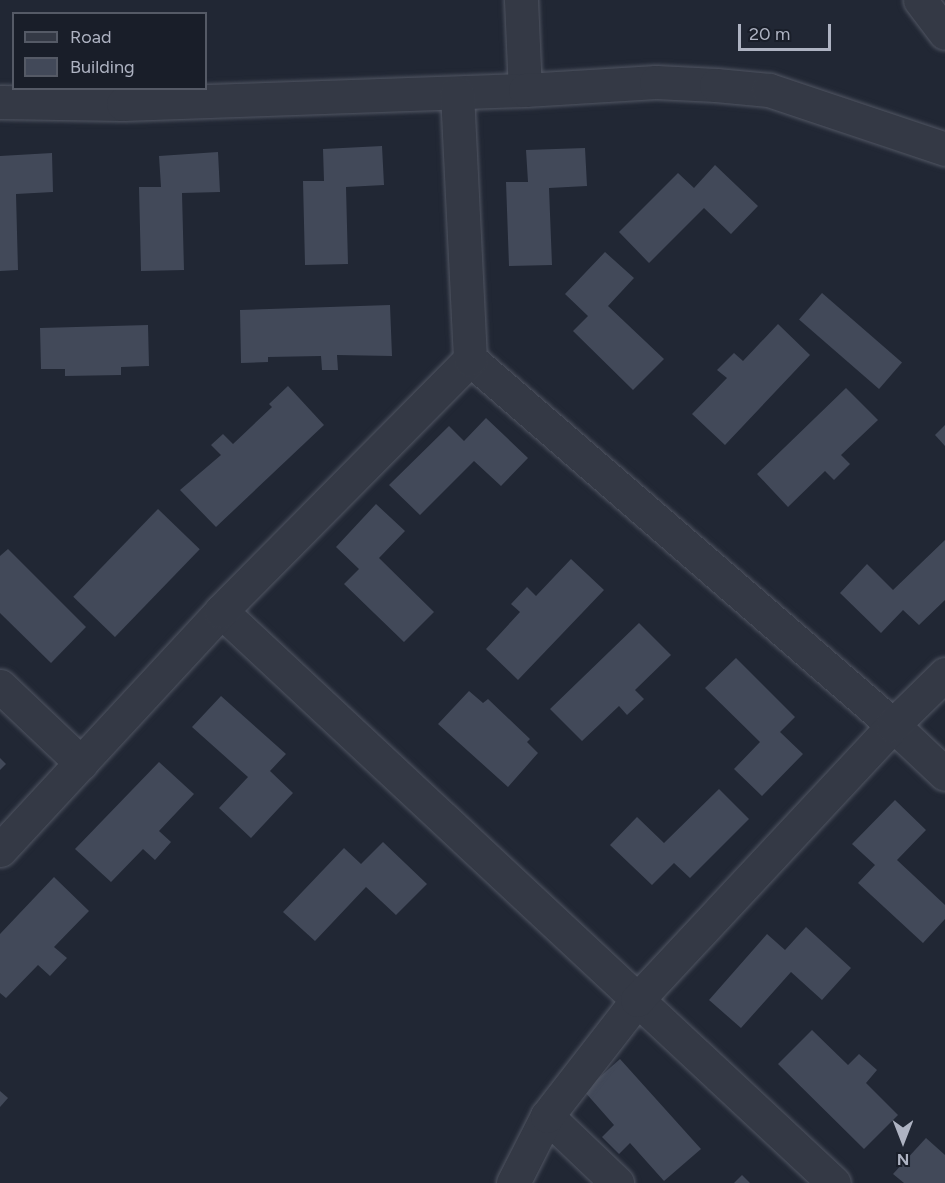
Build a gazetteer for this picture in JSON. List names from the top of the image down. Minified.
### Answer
{"legend":["Road","Building"],"scale_bar":"20 m","north":"bottom"}
